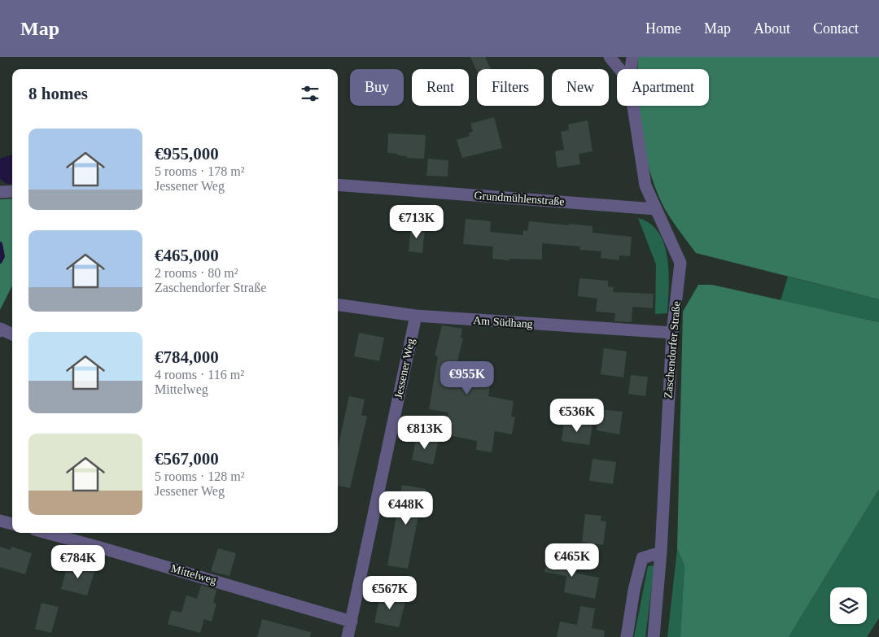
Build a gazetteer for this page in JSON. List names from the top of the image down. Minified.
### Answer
{"streets":{"street":["Grundmühlenstraße","Am Südhang","Zaschendorfer Straße","Jessener Weg","Mittelweg"]},"crossings":[["Grundmühlenstraße","Zaschendorfer Straße"],["Am Südhang","Zaschendorfer Straße"],["Am Südhang","Jessener Weg"],["Jessener Weg","Mittelweg"]],"page":{"header":"Map","nav":["Home","Map","About","Contact"],"chip":["Buy","Rent","Filters","New","Apartment"],"heading":"8 homes","list":[{"name":"€955,000","note":"5 rooms · 178 m² · Jessener Weg"},{"name":"€465,000","note":"2 rooms · 80 m² · Zaschendorfer Straße"},{"name":"€784,000","note":"4 rooms · 116 m² · Mittelweg"},{"name":"€567,000","note":"5 rooms · 128 m² · Jessener Weg"}],"price":["€713K","€955K","€536K","€813K","€448K","€465K","€784K","€567K"]}}
